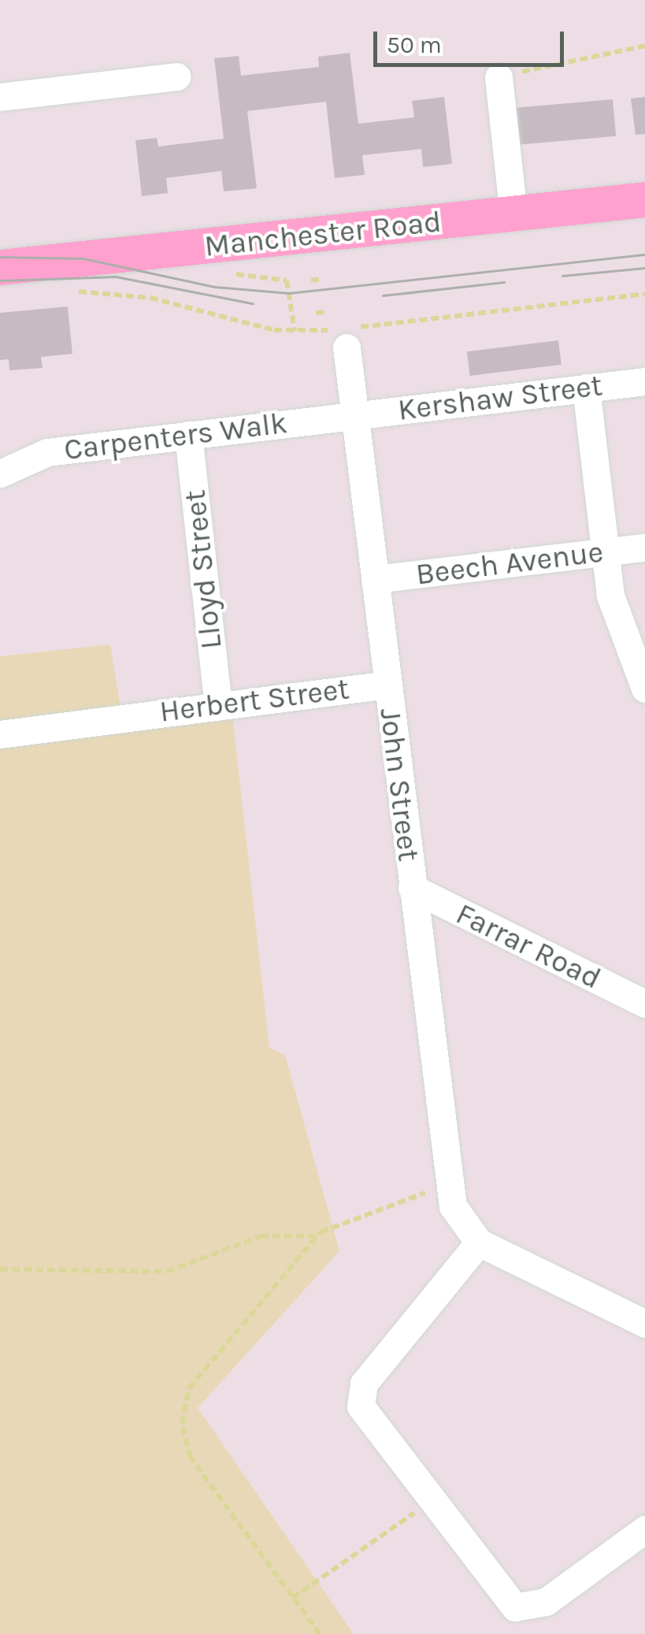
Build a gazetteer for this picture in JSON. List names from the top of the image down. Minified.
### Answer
{"streets":{"main road":["Manchester Road"],"street":["Kershaw Street","Carpenters Walk","Beech Avenue","Lloyd Street","Herbert Street","John Street","Farrar Road"]},"crossings":[["Kershaw Street","Carpenters Walk"],["Kershaw Street","John Street"],["Carpenters Walk","Lloyd Street"],["Carpenters Walk","John Street"],["Beech Avenue","John Street"],["Lloyd Street","Herbert Street"],["Herbert Street","John Street"],["John Street","Farrar Road"]],"scale_bar":"50 m"}
